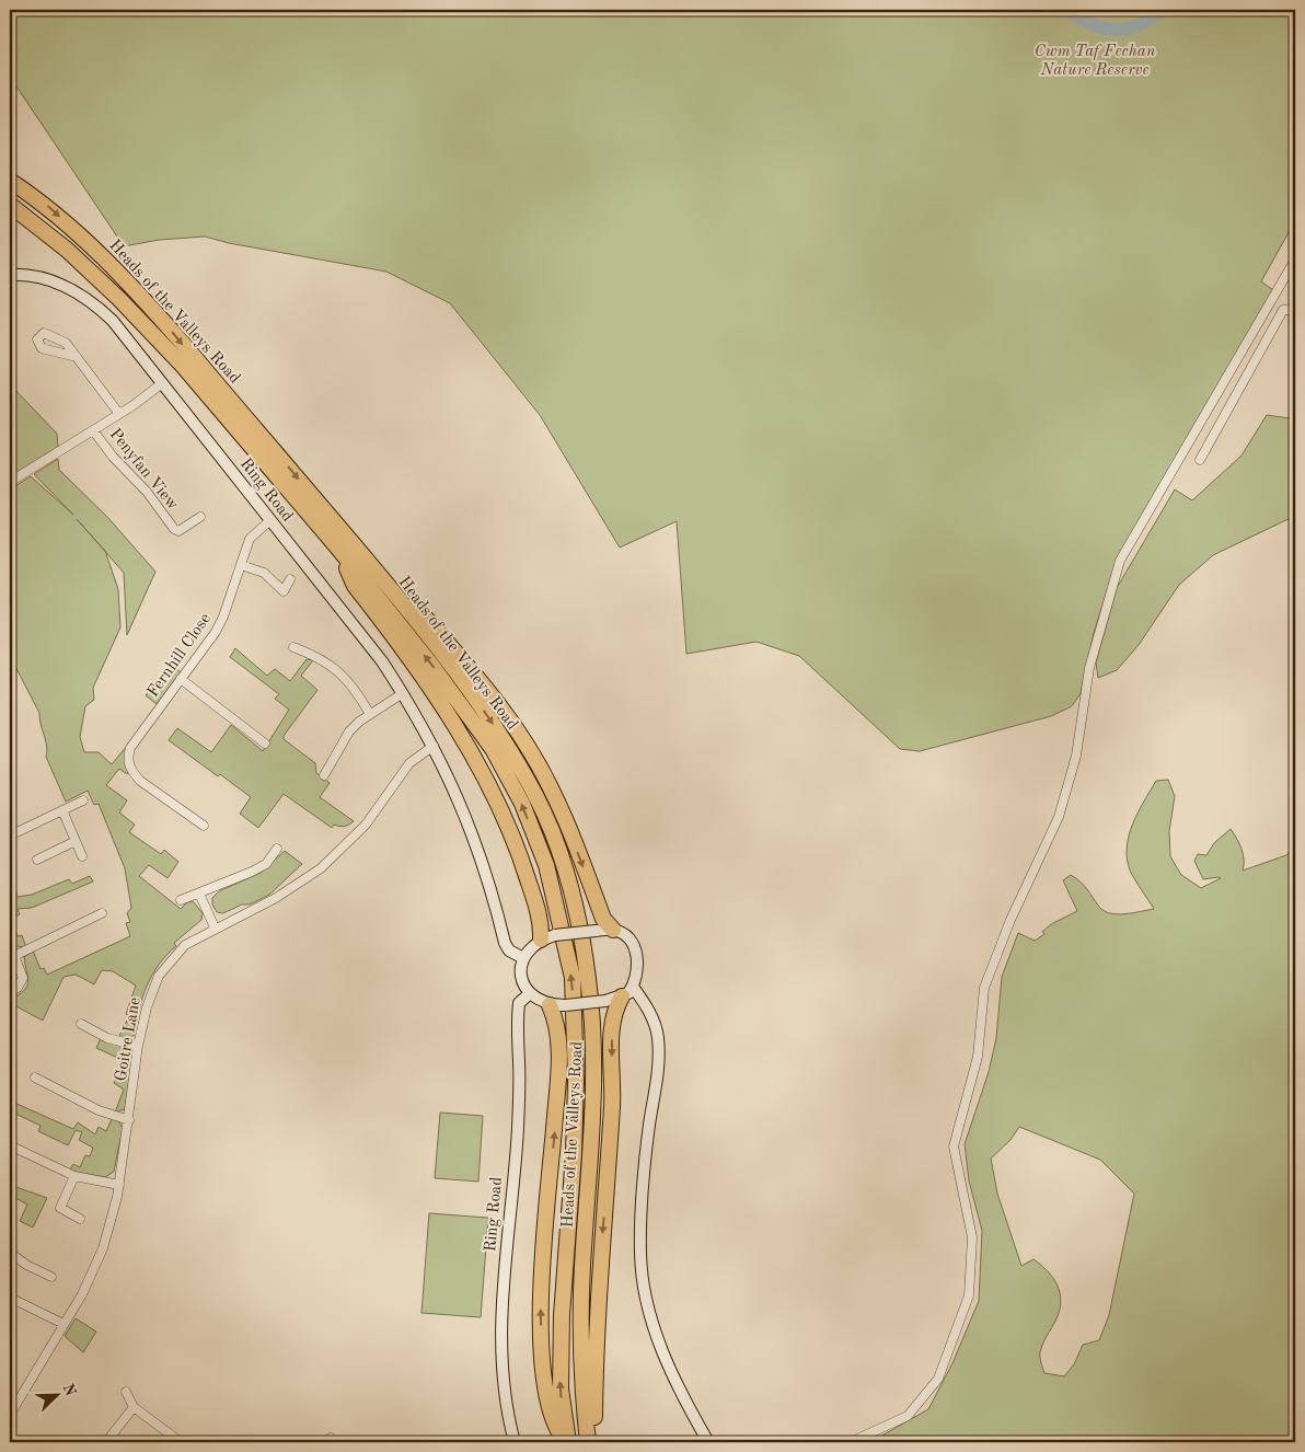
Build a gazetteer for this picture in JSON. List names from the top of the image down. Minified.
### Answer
{"streets":{"highway":["Heads of the Valleys Road"],"street":["Penyfan View","Ring Road","Fernhill Close","Goitre Lane"]},"crossings":[["Ring Road","Fernhill Close"],["Ring Road","Goitre Lane"]],"parks":["Cwm Taf Fechan Nature Reserve"],"north":"top right"}
